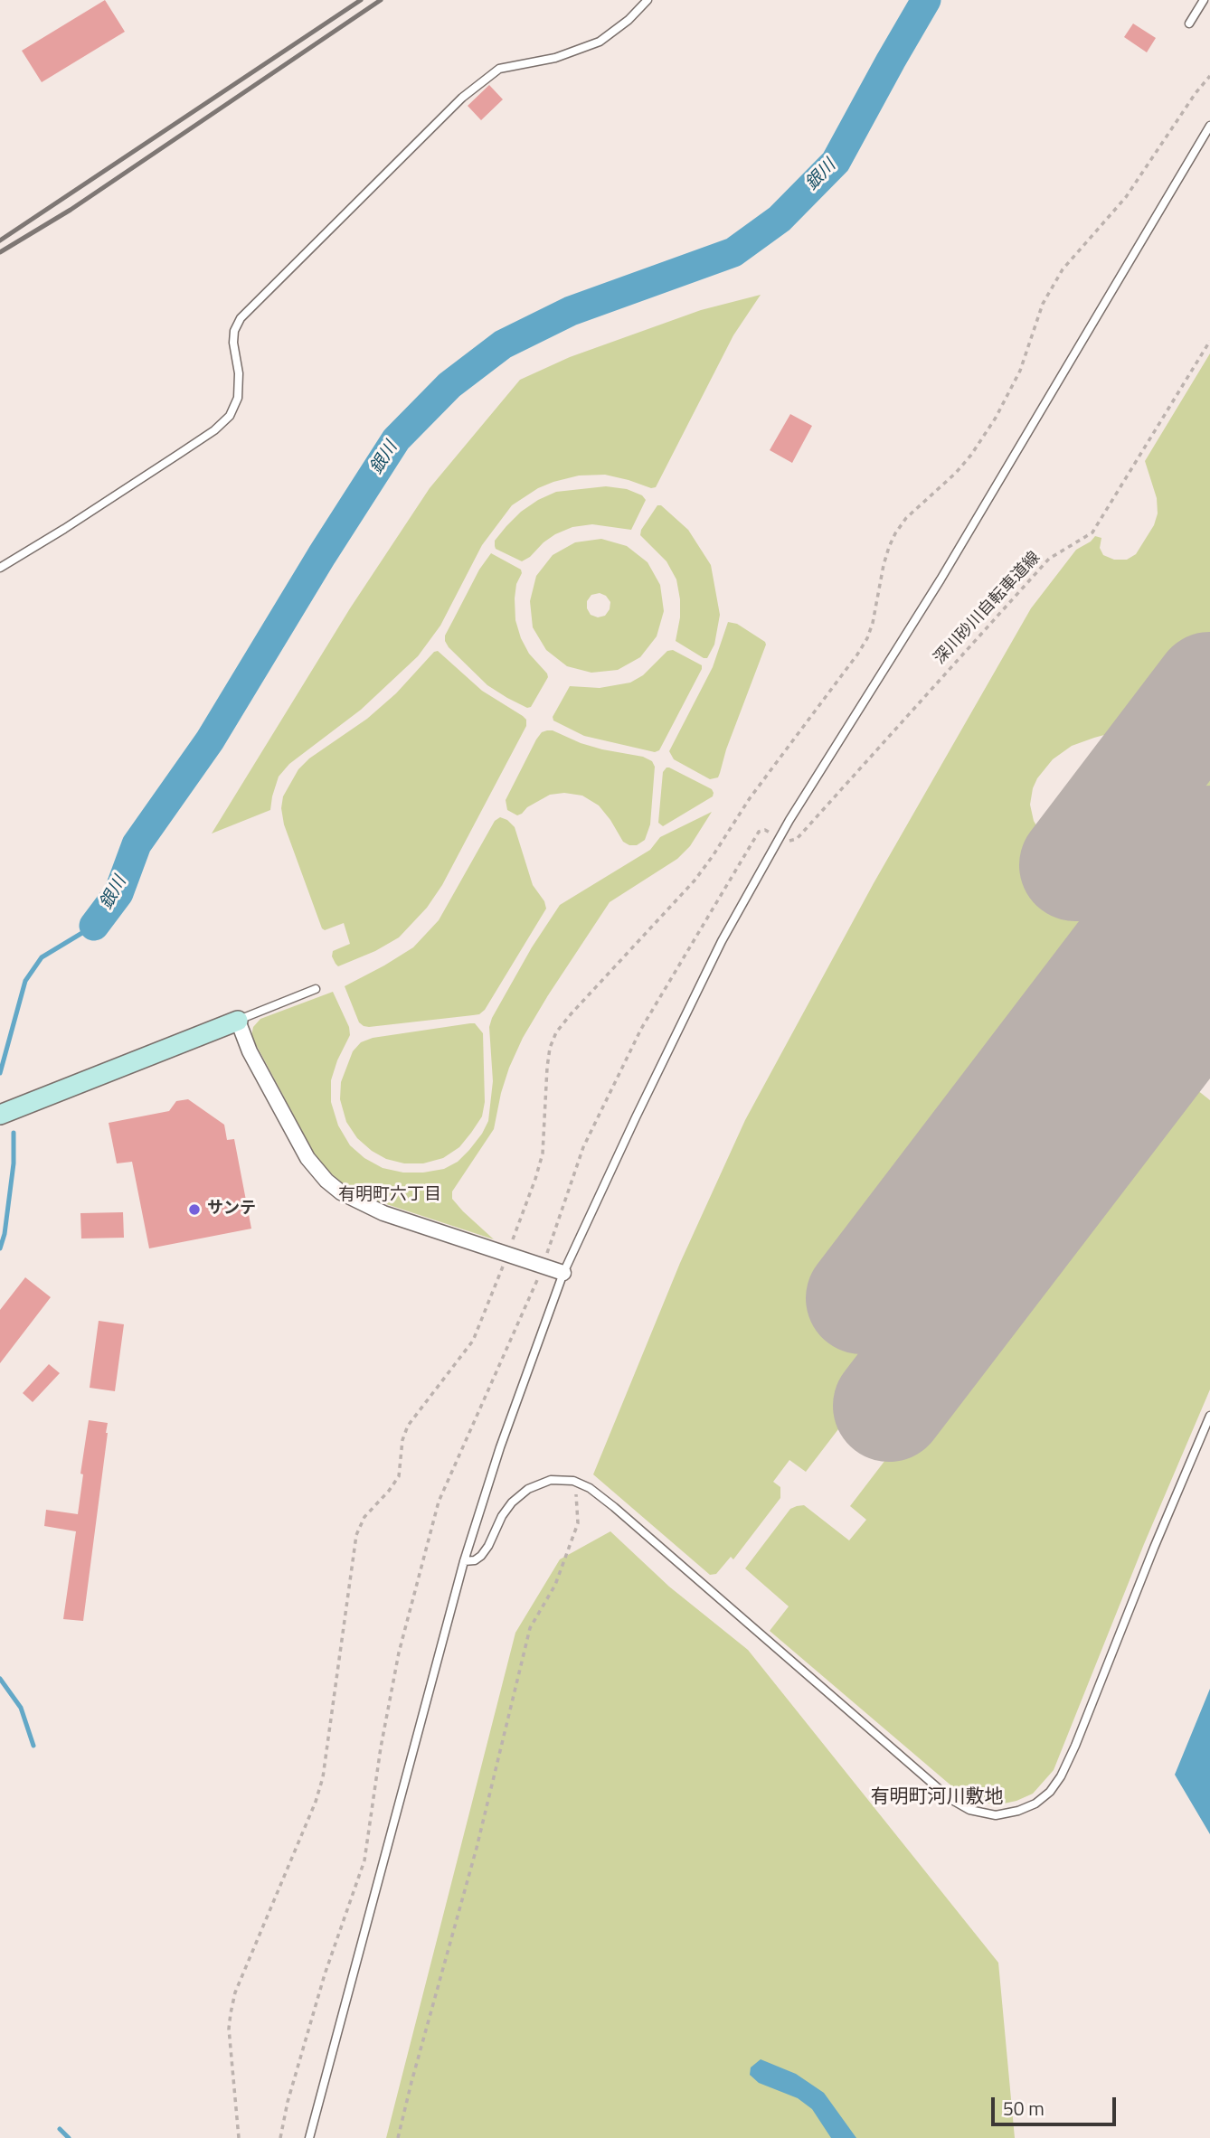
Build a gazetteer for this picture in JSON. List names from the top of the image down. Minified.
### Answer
{"streets":{"path":["深川砂川自転車道線"]},"districts":["有明町六丁目","有明町河川敷地"],"water":["銀川"],"places":["サンテ"],"scale_bar":"50 m"}
